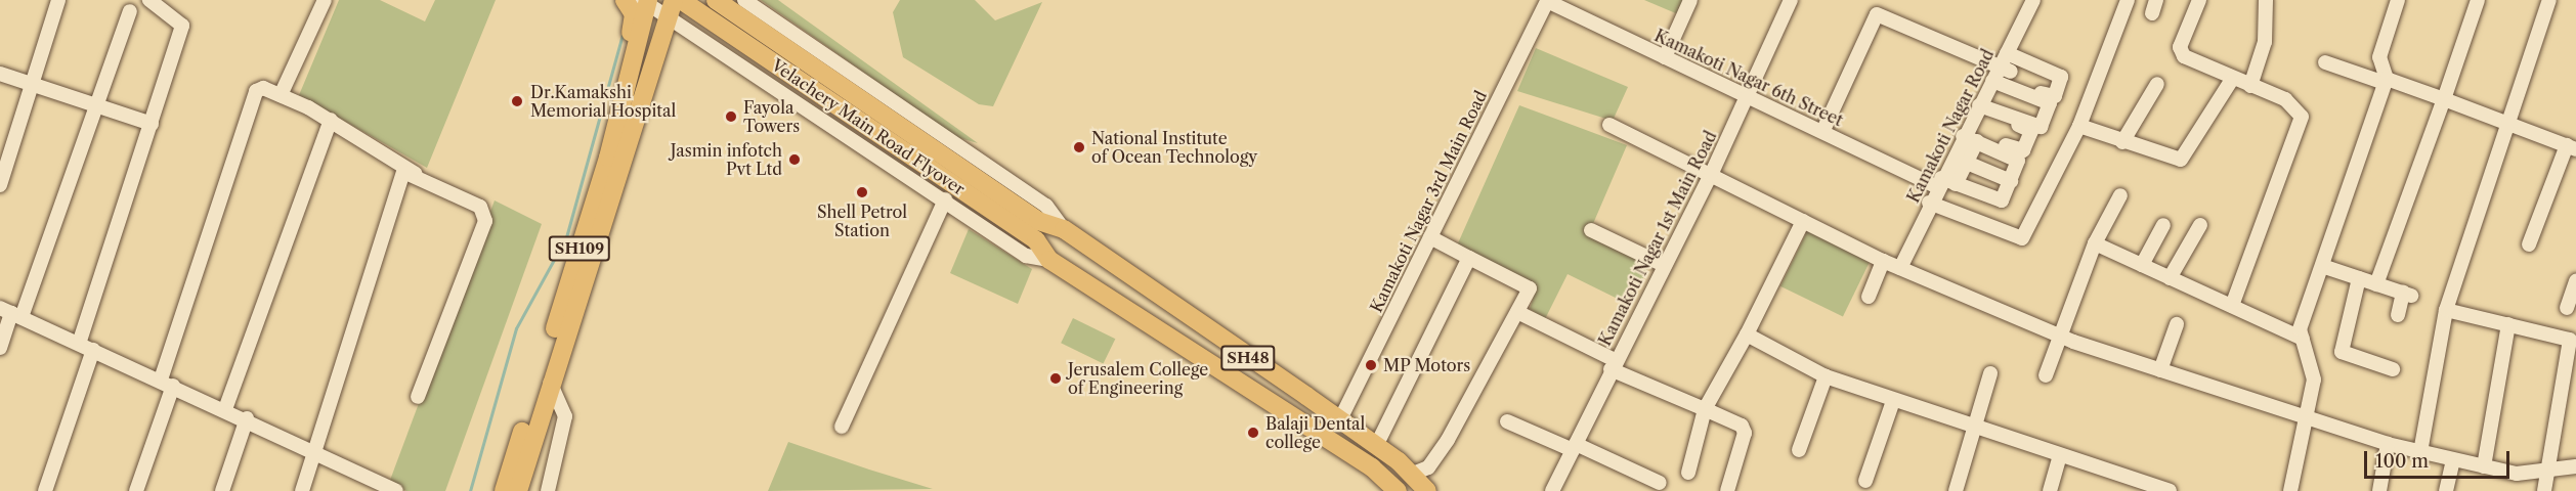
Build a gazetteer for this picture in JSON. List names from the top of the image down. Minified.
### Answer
{"streets":{"main road":["Velachery Main Road Flyover","SH109","SH48"],"street":["Kamakoti Nagar 6th Street","Kamakoti Nagar Road","Kamakoti Nagar 3rd Main Road","Kamakoti Nagar 1st Main Road"]},"crossings":[["Kamakoti Nagar 6th Street","Kamakoti Nagar Road"],["Kamakoti Nagar 6th Street","Kamakoti Nagar 3rd Main Road"],["Kamakoti Nagar 6th Street","Kamakoti Nagar 1st Main Road"],["Velachery Main Road Flyover","SH48"],["Kamakoti Nagar 3rd Main Road","SH48"]],"places":["Dr.Kamakshi Memorial Hospital","Fayola Towers","National Institute of Ocean Technology","Jasmin infotch Pvt Ltd","Shell Petrol Station","MP Motors","Jerusalem College of Engineering","Balaji Dental college"],"scale_bar":"100 m"}
